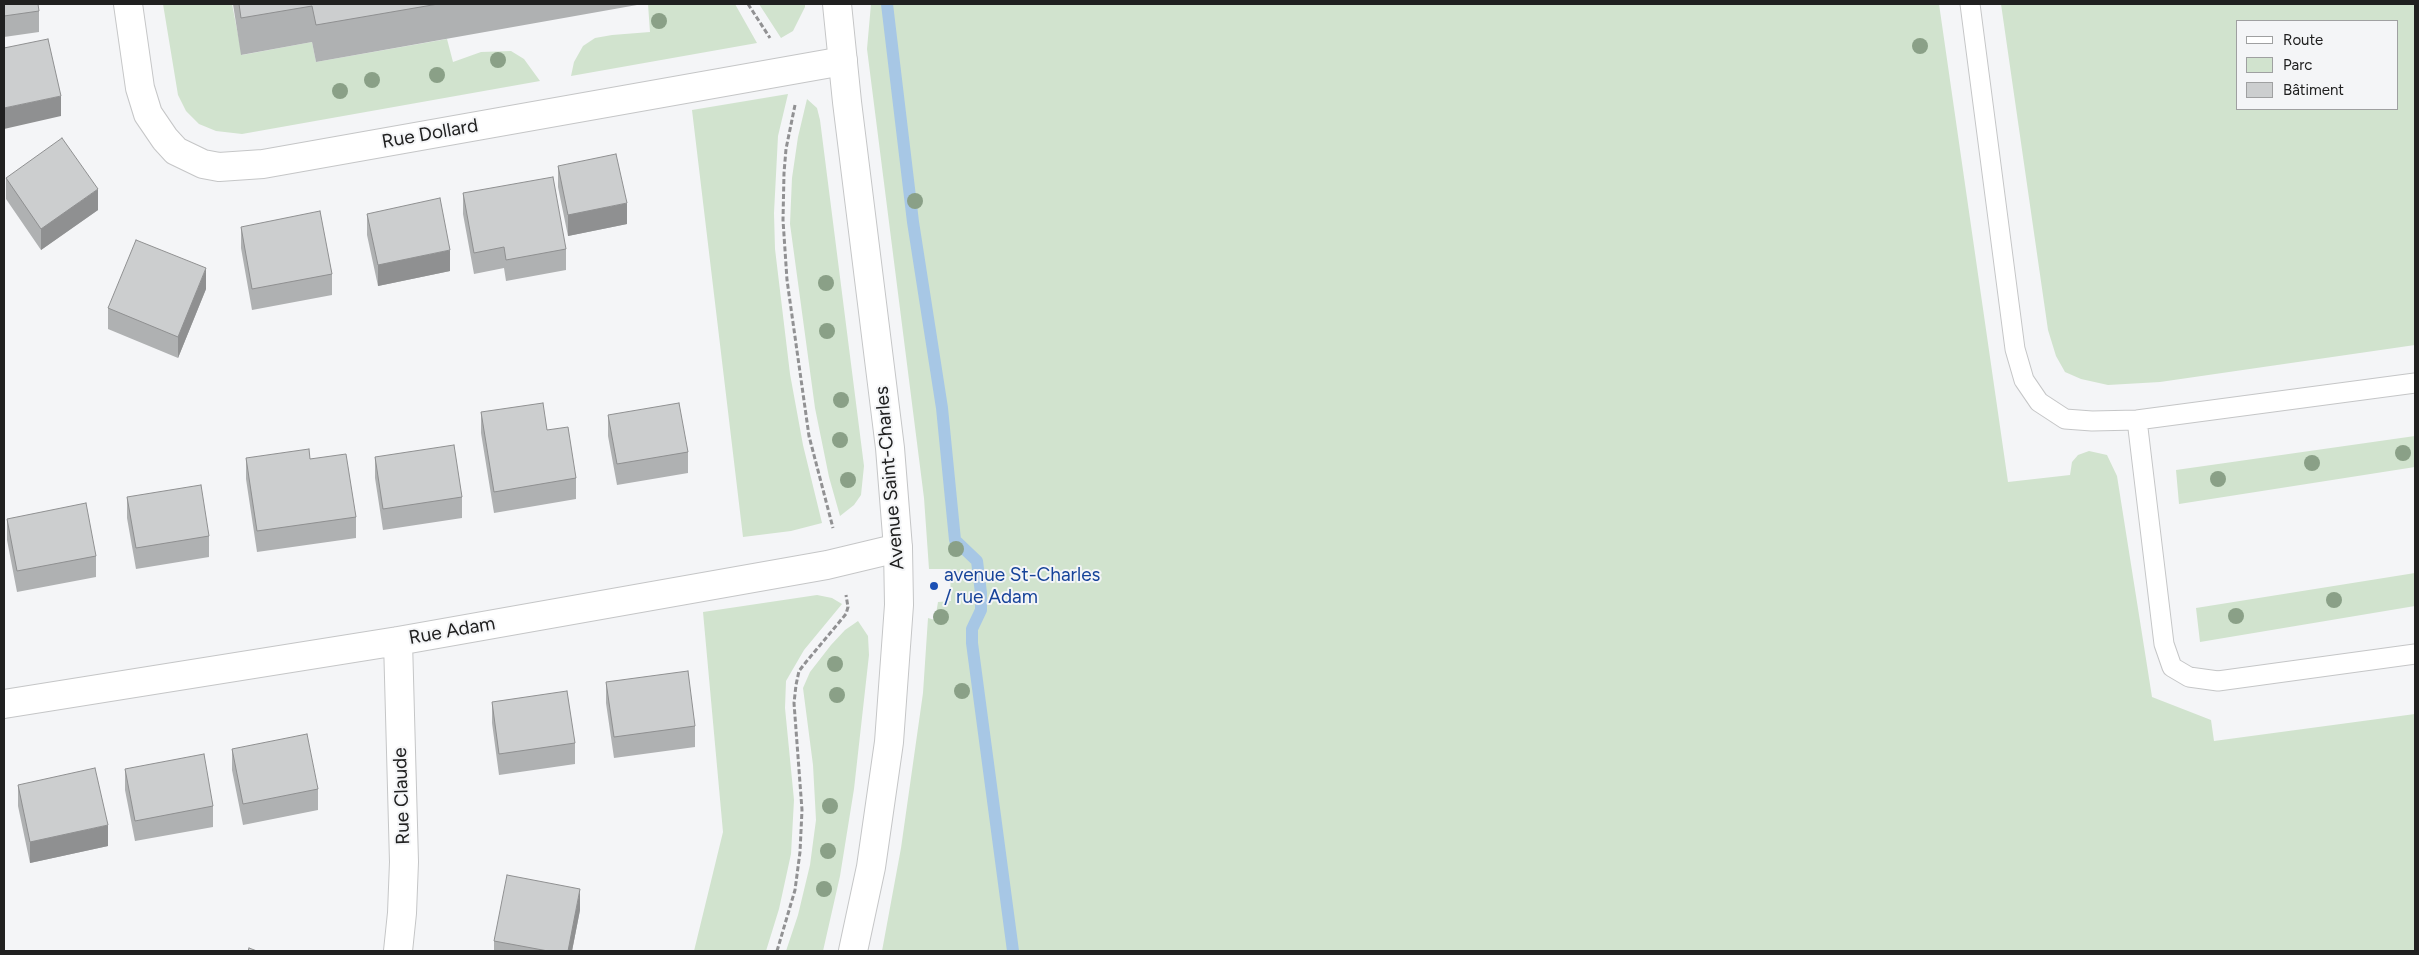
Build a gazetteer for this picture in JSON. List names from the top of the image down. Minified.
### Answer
{"streets":{"street":["Rue Dollard","Avenue Saint-Charles","Rue Adam","Rue Claude"]},"crossings":[["Rue Dollard","Avenue Saint-Charles"],["Avenue Saint-Charles","Rue Adam"],["Rue Adam","Rue Claude"]],"places":["avenue St-Charles / rue Adam"],"legend":["Route","Parc","Bâtiment"]}
